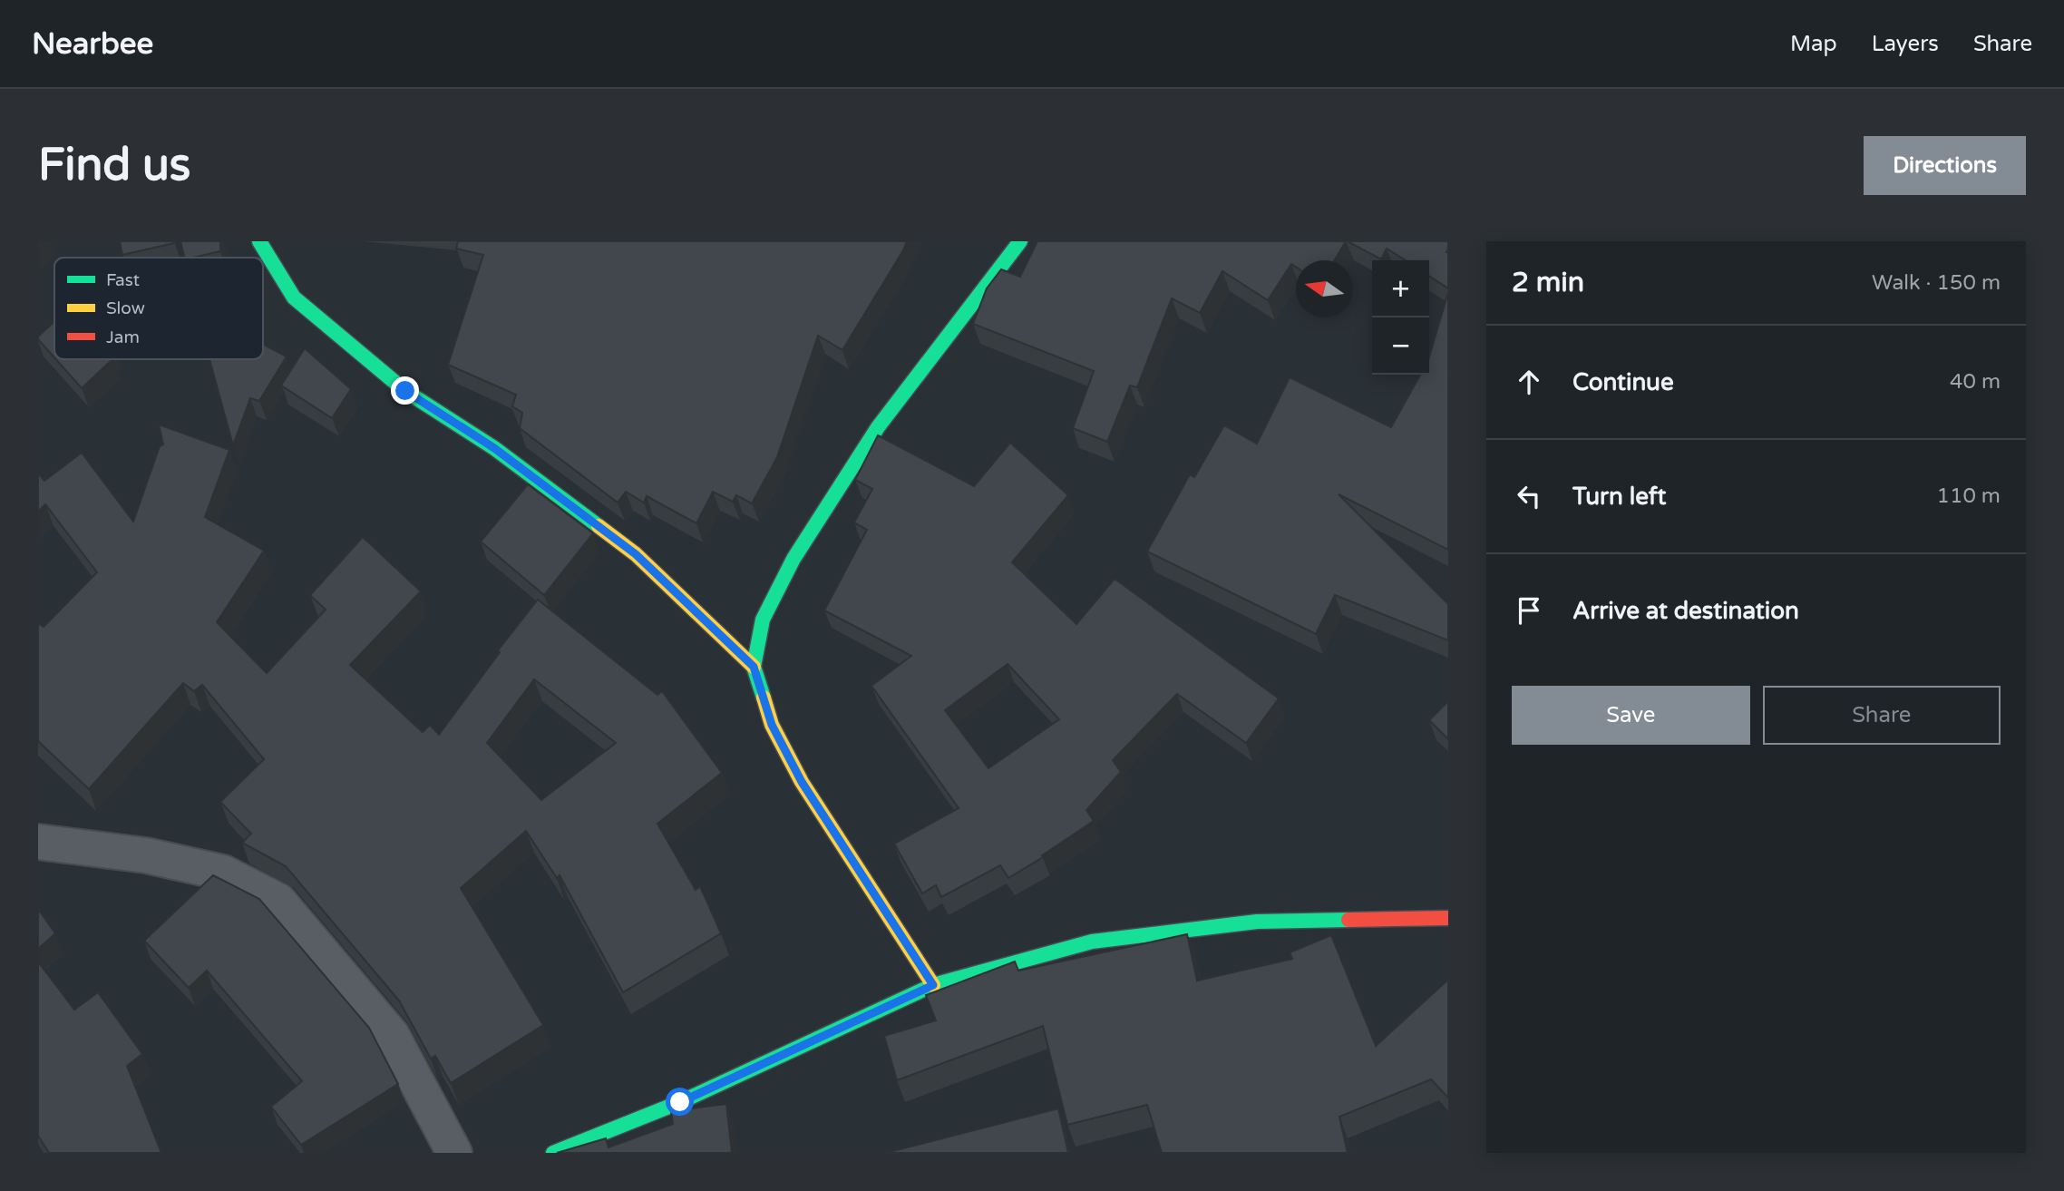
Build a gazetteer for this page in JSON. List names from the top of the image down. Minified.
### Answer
{"legend":["Fast","Slow","Jam"],"north":"left","page":{"header":"Nearbee","nav":["Map","Layers","Share"],"buttons":["Directions",["Save","Share"]],"title":"Find us","heading":["2 min","Walk · 150 m"],"map_buttons":["+","−"],"list":[["Continue","40 m"],["Turn left","110 m"],"Arrive at destination"]}}
